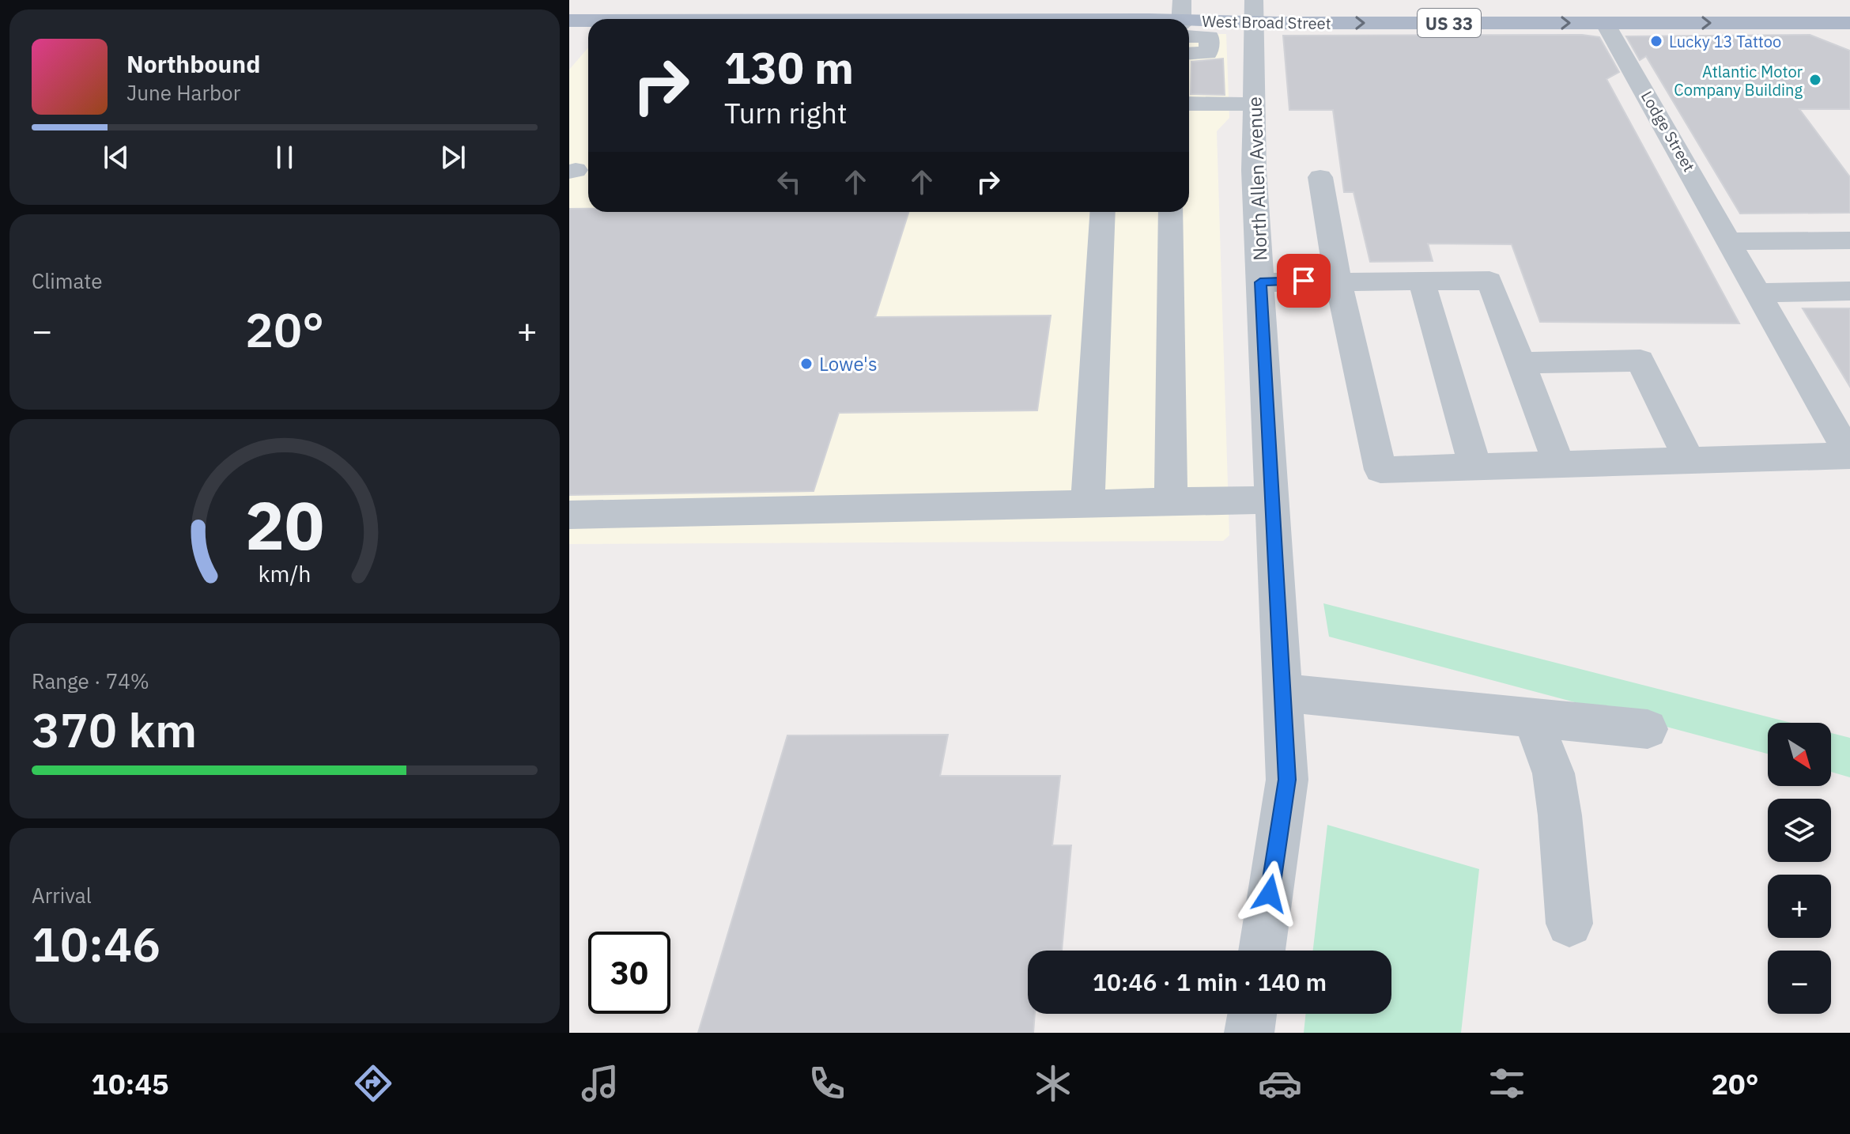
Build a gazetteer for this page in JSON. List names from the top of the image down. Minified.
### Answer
{"streets":{"main road":["West Broad Street","US 33"],"street":["Lodge Street","North Allen Avenue"]},"crossings":[["West Broad Street","Lodge Street"],["West Broad Street","North Allen Avenue"]],"one_way":["West Broad Street"],"places":["Lucky 13 Tattoo","Atlantic Motor Company Building","Lowe's"],"north":"bottom right","page":{"turn":["130 m","Turn right"],"song":["Northbound","June Harbor"],"tile":["Climate",["Range · 74%","370 km"],["Arrival","10:46"]],"heat":["−","20°","+"],"map_buttons":["+","−"],"limit":"30","trip":"10:46 · 1 min · 140 m","tabs":["10:45","20°"],"gauge":["20","km/h"]}}
